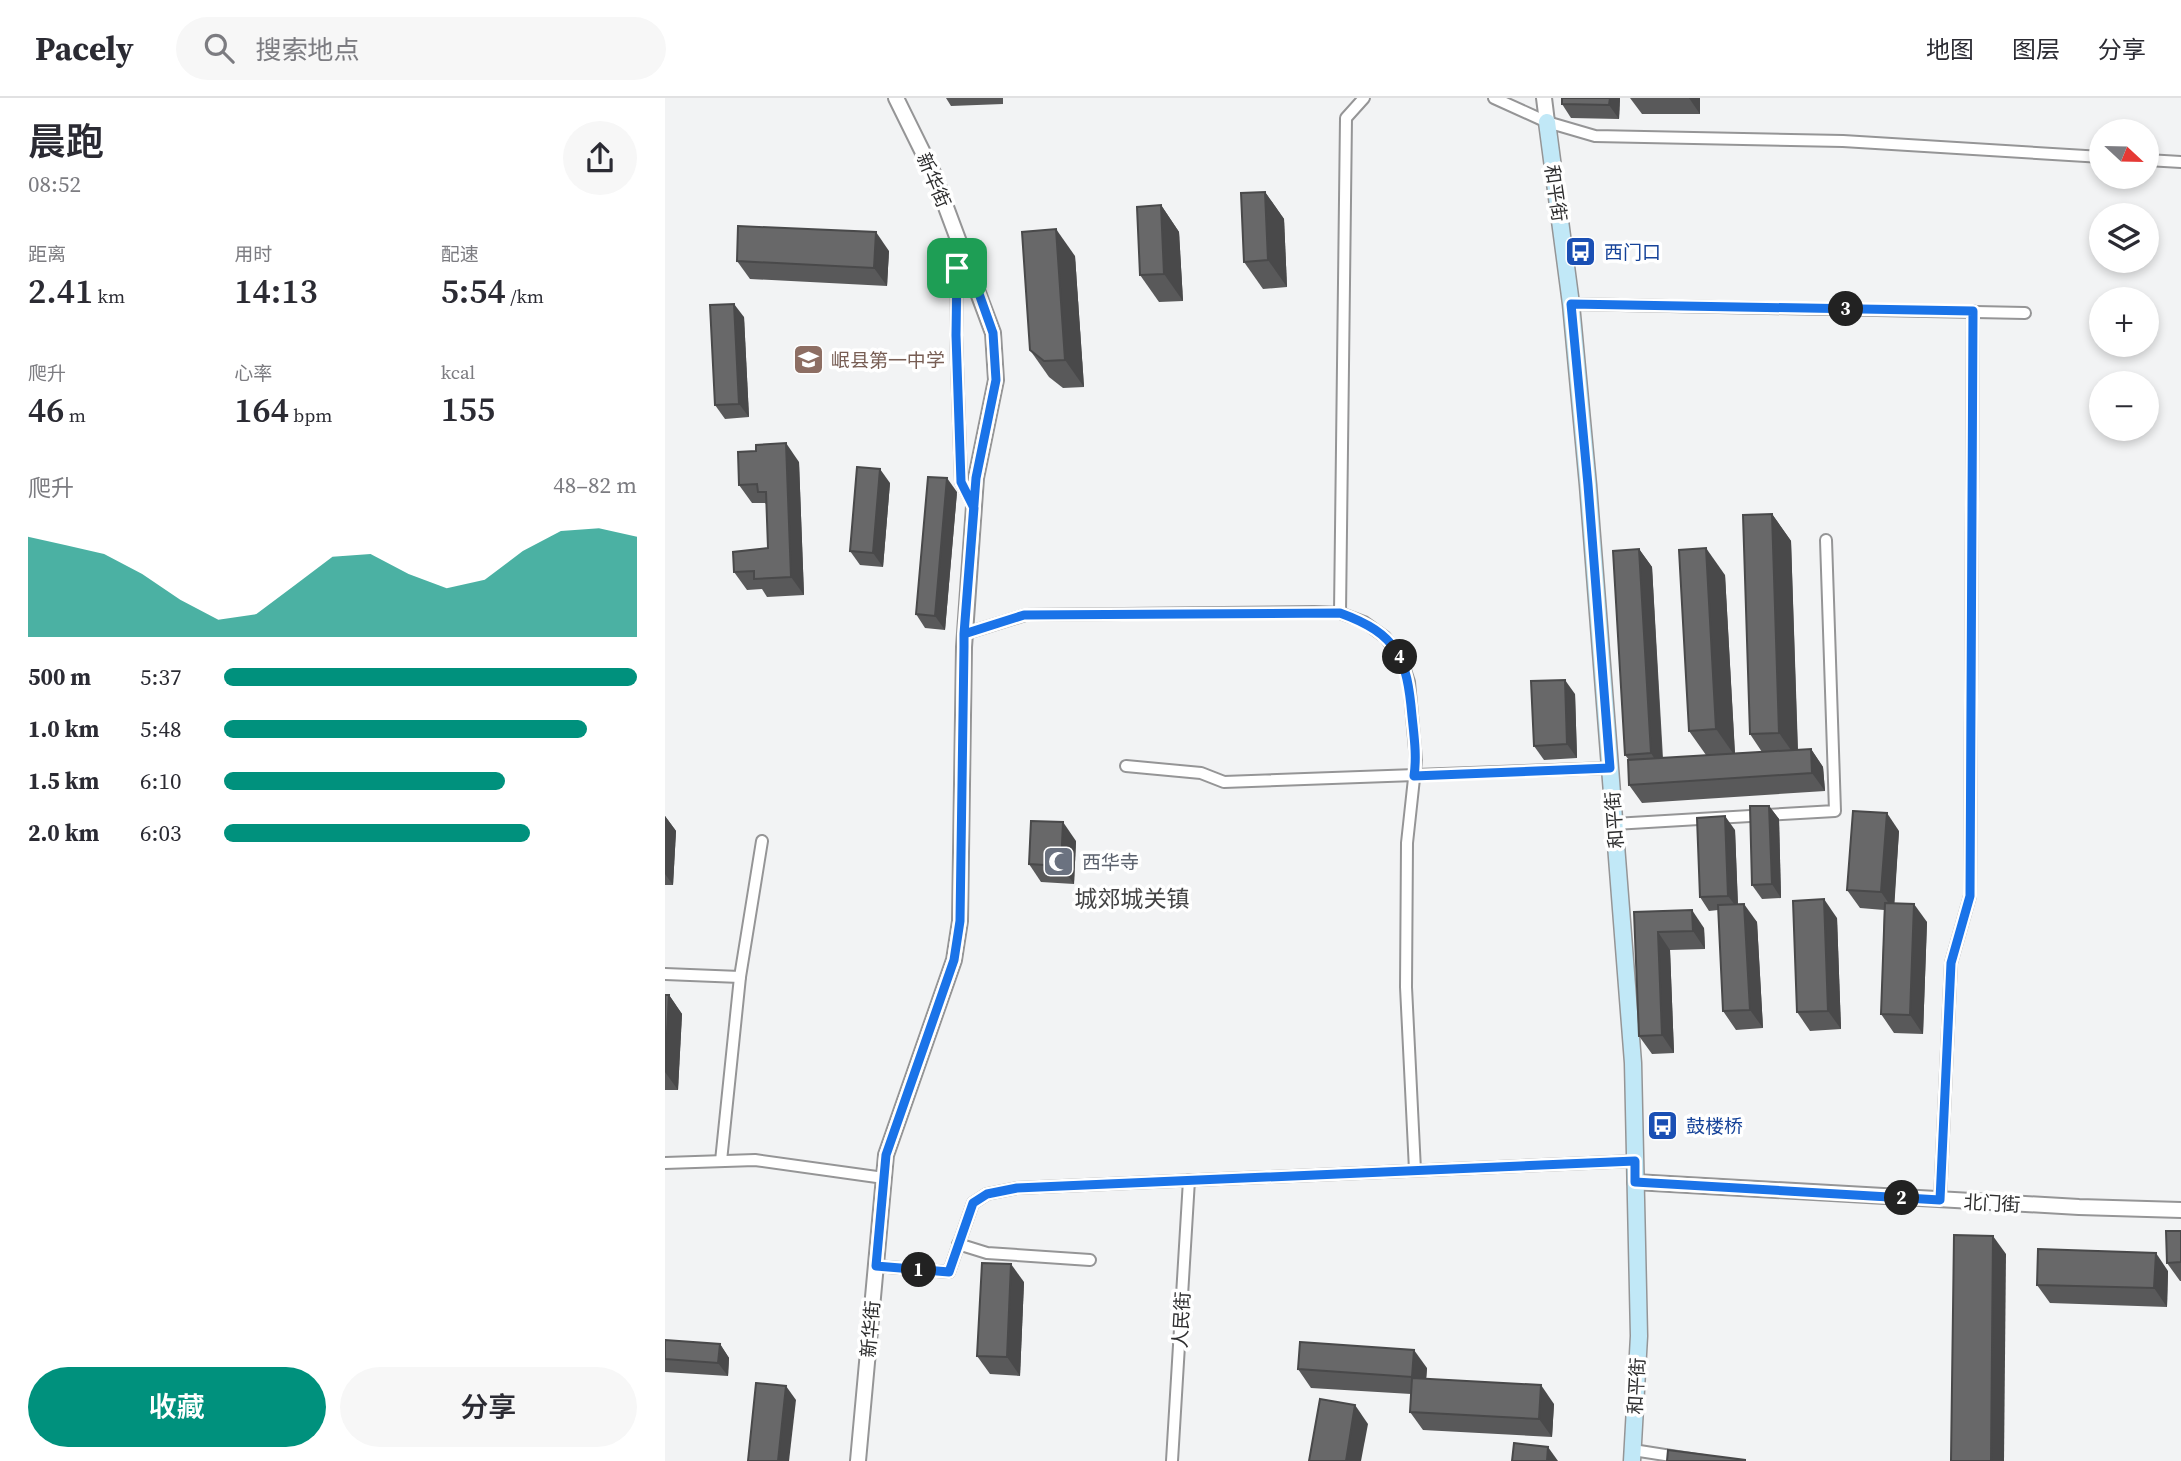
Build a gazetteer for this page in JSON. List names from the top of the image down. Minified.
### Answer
{"streets":{"main road":["和平街"],"street":["新华街","北门街","人民街"]},"crossings":[["和平街","北门街"]],"districts":["城郊城关镇"],"places":{"bus stop":["西门口","鼓楼桥"],"school or university":["岷县第一中学"],"mosque":["西华寺"]},"north":"right","page":{"header":"Pacely","search":"搜索地点","nav":["地图","图层","分享"],"heading":["晨跑","08:52"],"map_buttons":["+","−"],"stats":[["距离","2.41 km"],["用时","14:13"],["配速","5:54 /km"],["爬升","46 m"],["心率","164 bpm"],["kcal","155"]],"pins":["3","4","2","1"],"chart":["爬升","48–82 m"],"list":[{"name":"500 m","note":"5:37"},{"name":"1.0 km","note":"5:48"},{"name":"1.5 km","note":"6:10"},{"name":"2.0 km","note":"6:03"}],"buttons":["收藏","分享"]}}
